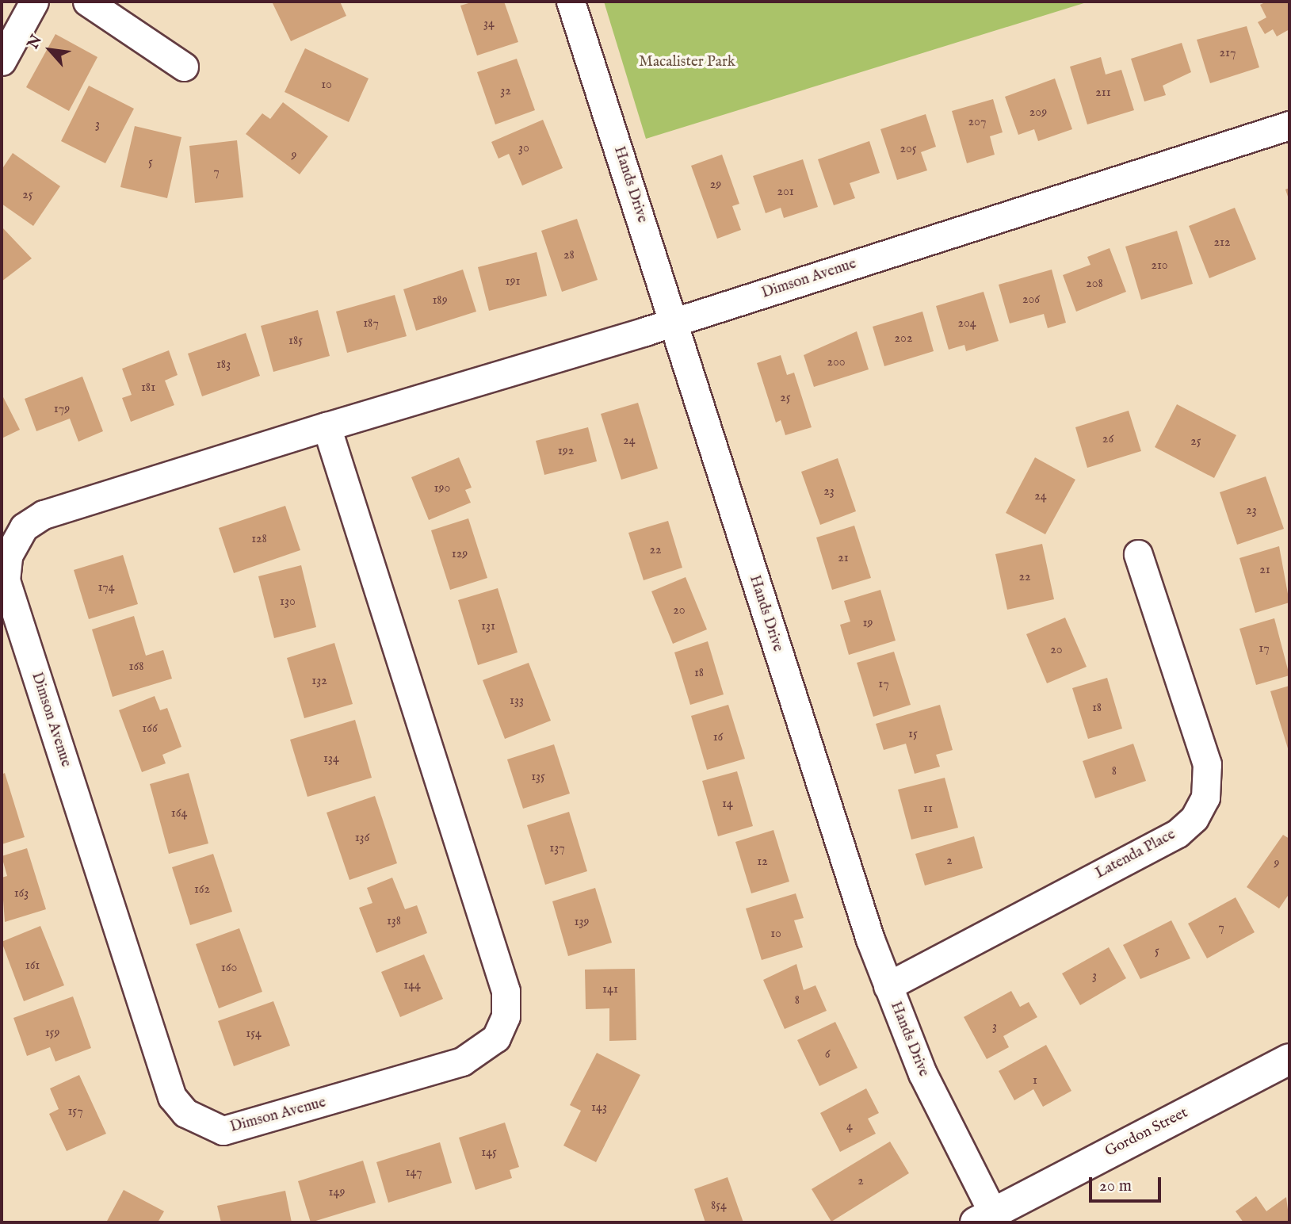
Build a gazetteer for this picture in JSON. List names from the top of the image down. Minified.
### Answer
{"streets":{"main road":["Gordon Street"],"street":["Hands Drive","Dimson Avenue","Latenda Place"]},"crossings":[["Hands Drive","Dimson Avenue"],["Hands Drive","Latenda Place"],["Hands Drive","Gordon Street"]],"parks":["Macalister Park"],"house_numbers":["34","217","10","32","211","209","207","3","30","205","9","5","7","29","201","25","212","28","210","191","208","206","189","187","204","202","185","200","183","181","25","179","26","24","25","192","190","23","24","23","128","22","129","21","21","22","174","130","20","19","131","17","20","168","18","132","17","133","18","166","15","16","134","8","135","14","11","164","136","137","2","12","9","162","163","138","139","7","10","5","161","160","3","144","141","8","3","159","154","6","1","143","157","4","145","147","2","149","854"],"scale_bar":"20 m","north":"top left"}
